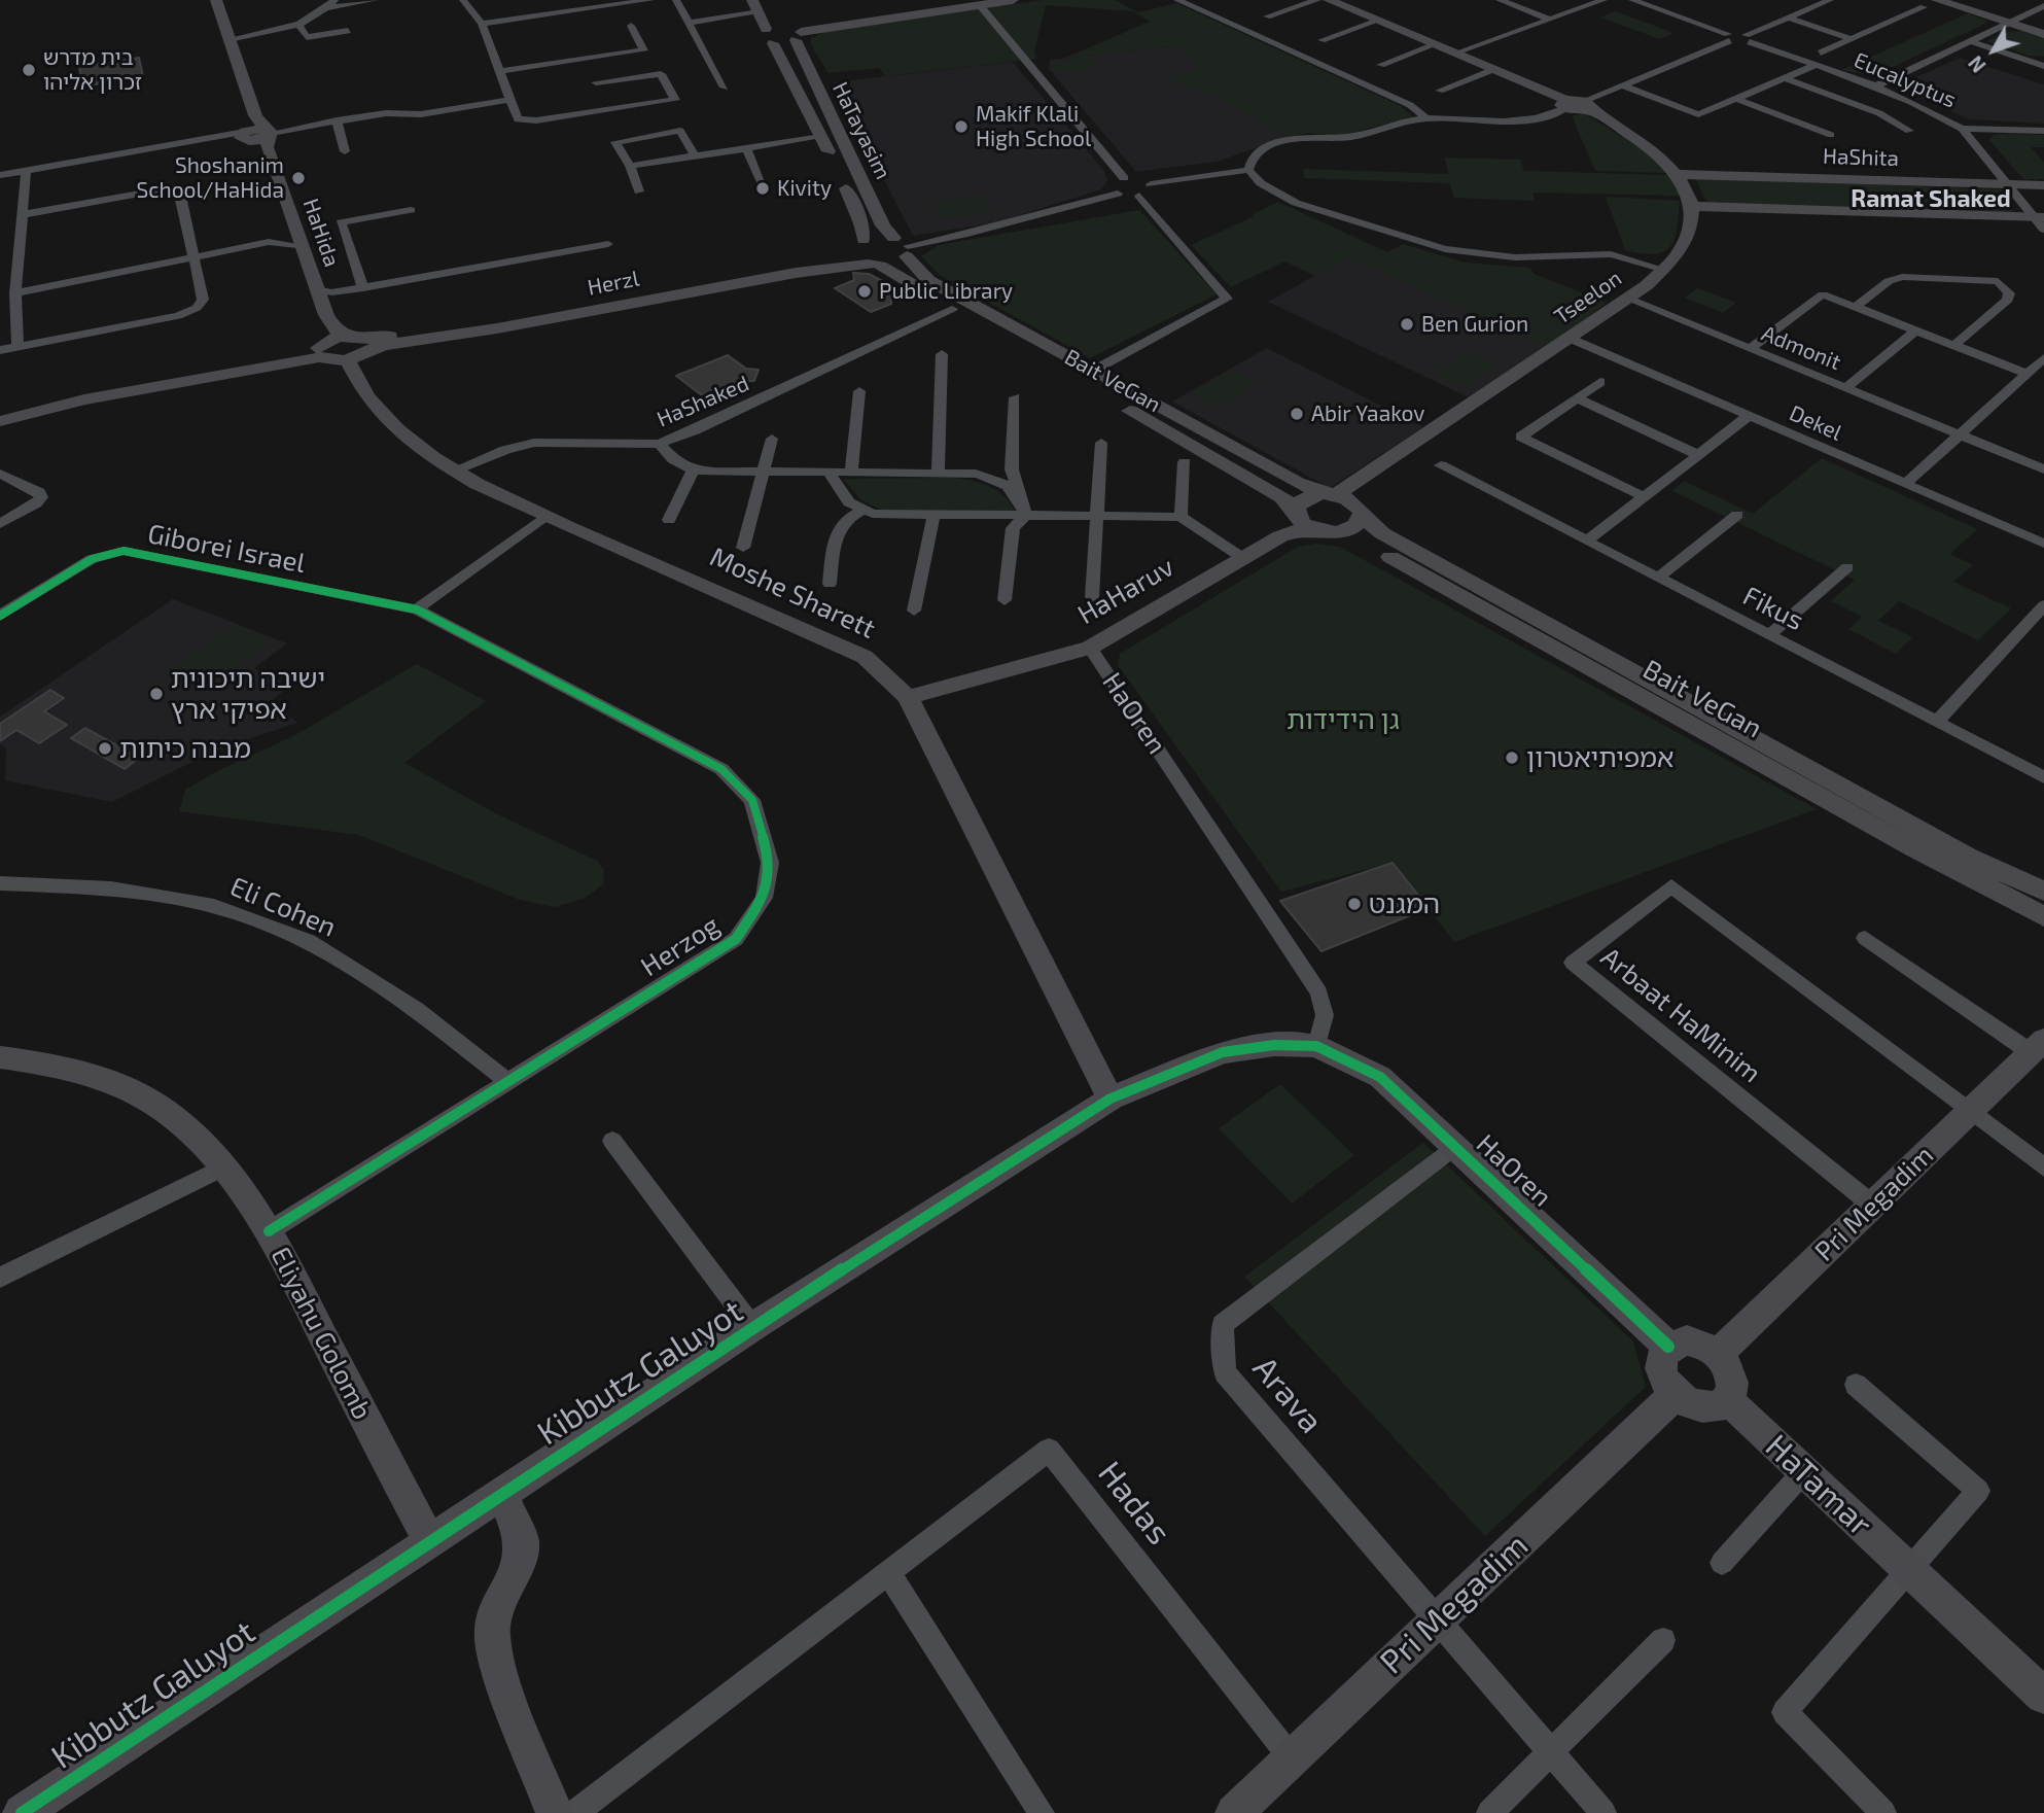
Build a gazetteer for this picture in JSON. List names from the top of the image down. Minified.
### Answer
{"streets":{"street":["Eucalyptus","HaTayasim","HaShita","HaHida","Herzl","Tseelon","Admonit","Bait VeGan","HaShaked","Dekel","Giborei Israel","HaHaruv","Moshe Sharett","Fikus","HaOren","Eli Cohen","Herzog","Arbaat HaMinim","Pri Megadim","Eliyahu Golomb","Kibbutz Galuyot","Arava","HaTamar","Hadas"]},"crossings":[["Eucalyptus","HaShita"],["HaTayasim","Herzl"],["HaTayasim","Bait VeGan"],["HaShita","Tseelon"],["Herzl","Bait VeGan"],["Tseelon","Admonit"],["Tseelon","Bait VeGan"],["Tseelon","Dekel"],["Bait VeGan","HaShaked"],["Bait VeGan","HaHaruv"],["HaShaked","Moshe Sharett"],["Giborei Israel","Herzog"],["HaHaruv","Moshe Sharett"],["HaHaruv","HaOren"],["Moshe Sharett","Kibbutz Galuyot"],["HaOren","Pri Megadim"],["HaOren","Kibbutz Galuyot"],["HaOren","Arava"],["HaOren","HaTamar"],["Eli Cohen","Herzog"],["Herzog","Eliyahu Golomb"],["Arbaat HaMinim","Pri Megadim"],["Pri Megadim","Arava"],["Pri Megadim","HaTamar"],["Pri Megadim","Hadas"],["Eliyahu Golomb","Kibbutz Galuyot"]],"districts":["Ramat Shaked"],"parks":["גן הידידות"],"places":["בית מדרש זכרון אליהו","Makif Klali High School","Shoshanim School/HaHida","Kivity","Public Library","Ben Gurion","Abir Yaakov","ישיבה תיכונית אפיקי ארץ","מבנה כיתות","אמפיתיאטרון","המגנט"],"north":"bottom left"}
